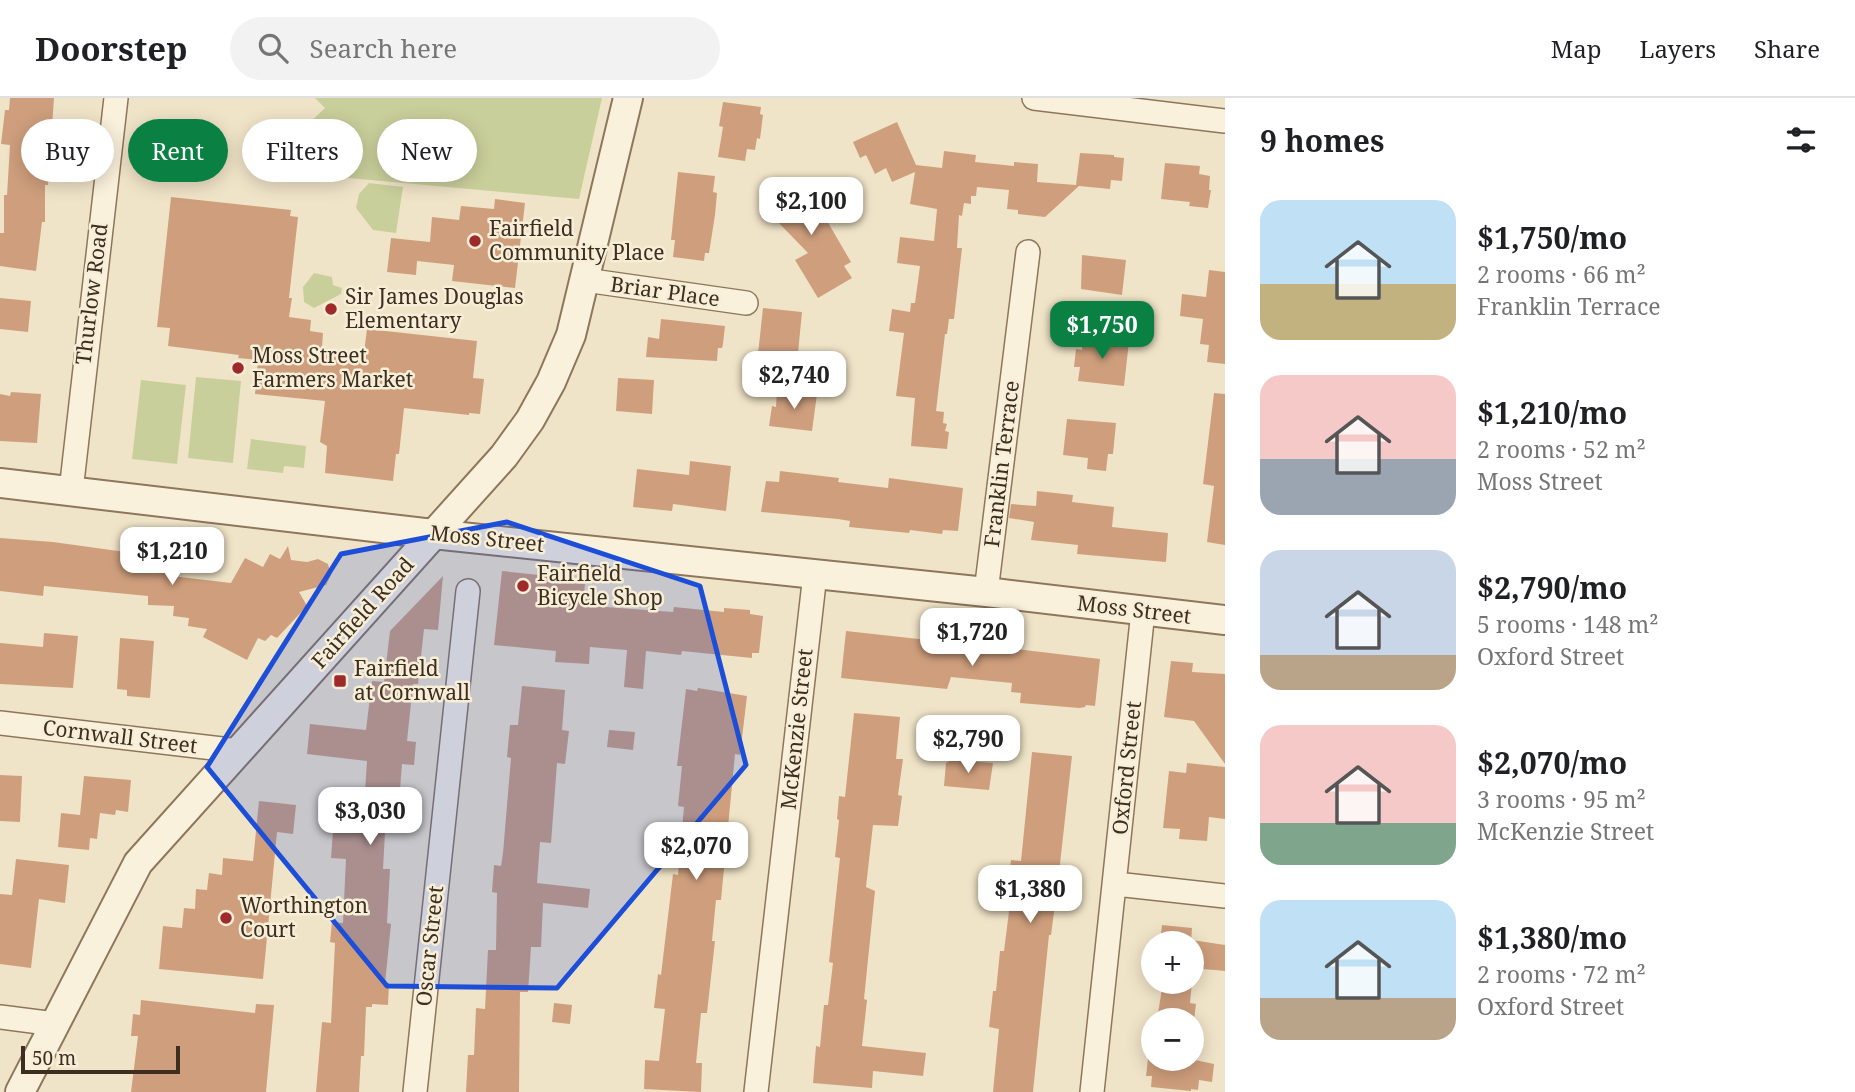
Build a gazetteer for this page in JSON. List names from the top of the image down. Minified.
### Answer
{"streets":{"street":["Briar Place","Thurlow Road","Franklin Terrace","Moss Street","Fairfield Road","McKenzie Street","Cornwall Street","Oxford Street","Oscar Street"]},"crossings":[["Briar Place","Fairfield Road"],["Thurlow Road","Moss Street"],["Franklin Terrace","Moss Street"],["Moss Street","Fairfield Road"],["Moss Street","McKenzie Street"],["Moss Street","Oxford Street"],["Fairfield Road","Cornwall Street"]],"places":{"other":["Fairfield Community Place","Sir James Douglas Elementary","Moss Street Farmers Market","Fairfield Bicycle Shop","Worthington Court"],"transit":["Fairfield at Cornwall"]},"scale_bar":"50 m","page":{"header":"Doorstep","search":"Search here","nav":["Map","Layers","Share"],"heading":"9 homes","chip":["Buy","Rent","Filters","New"],"price":["$2,100","$1,750","$2,740","$1,210","$1,720","$2,790","$3,030","$2,070","$1,380"],"list":[{"name":"$1,750/mo","note":"2 rooms · 66 m² · Franklin Terrace"},{"name":"$1,210/mo","note":"2 rooms · 52 m² · Moss Street"},{"name":"$2,790/mo","note":"5 rooms · 148 m² · Oxford Street"},{"name":"$2,070/mo","note":"3 rooms · 95 m² · McKenzie Street"},{"name":"$1,380/mo","note":"2 rooms · 72 m² · Oxford Street"}],"map_buttons":["+","−"],"scale":"50 m"}}
